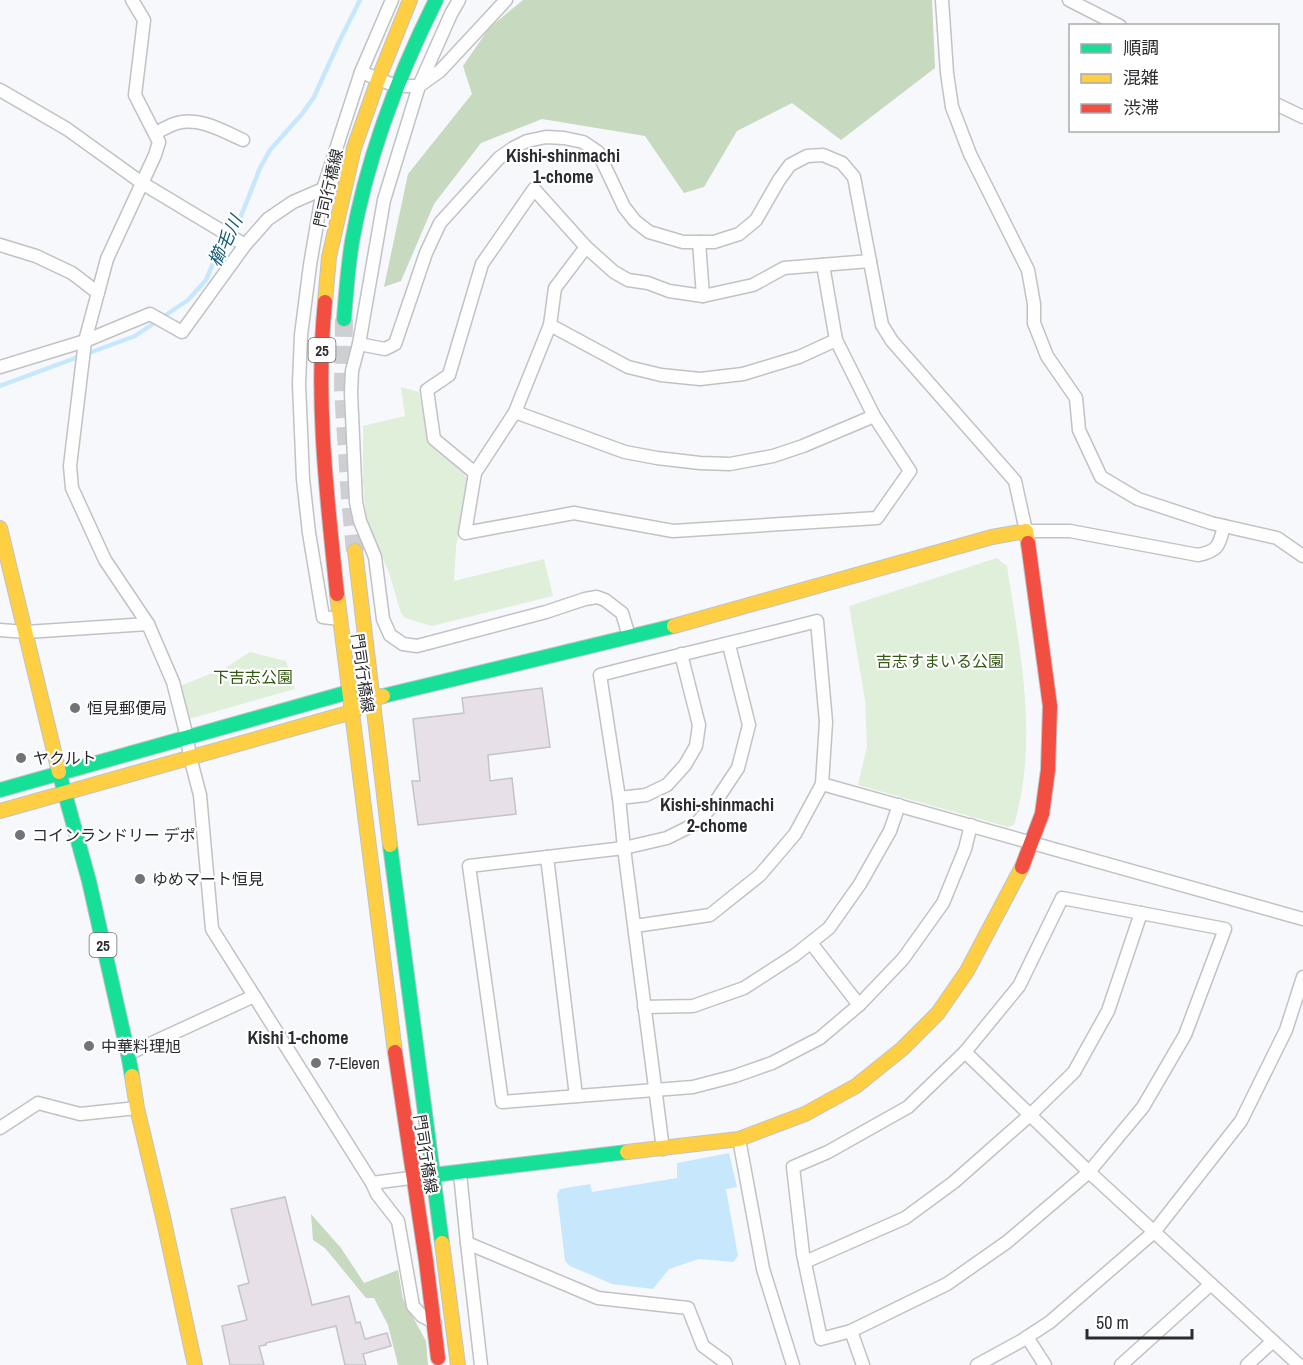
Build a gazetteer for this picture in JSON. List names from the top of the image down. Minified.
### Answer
{"streets":{"main road":["門司行橋線","25"]},"districts":["Kishi-shinmachi 1-chome","Kishi-shinmachi 2-chome","Kishi 1-chome"],"water":["櫛毛川"],"parks":["吉志すまいる公園","下吉志公園"],"places":["恒見郵便局","ヤクルト","コインランドリー デポ","ゆめマート恒見","中華料理旭","7-Eleven"],"legend":["順調","混雑","渋滞"],"scale_bar":"50 m"}
